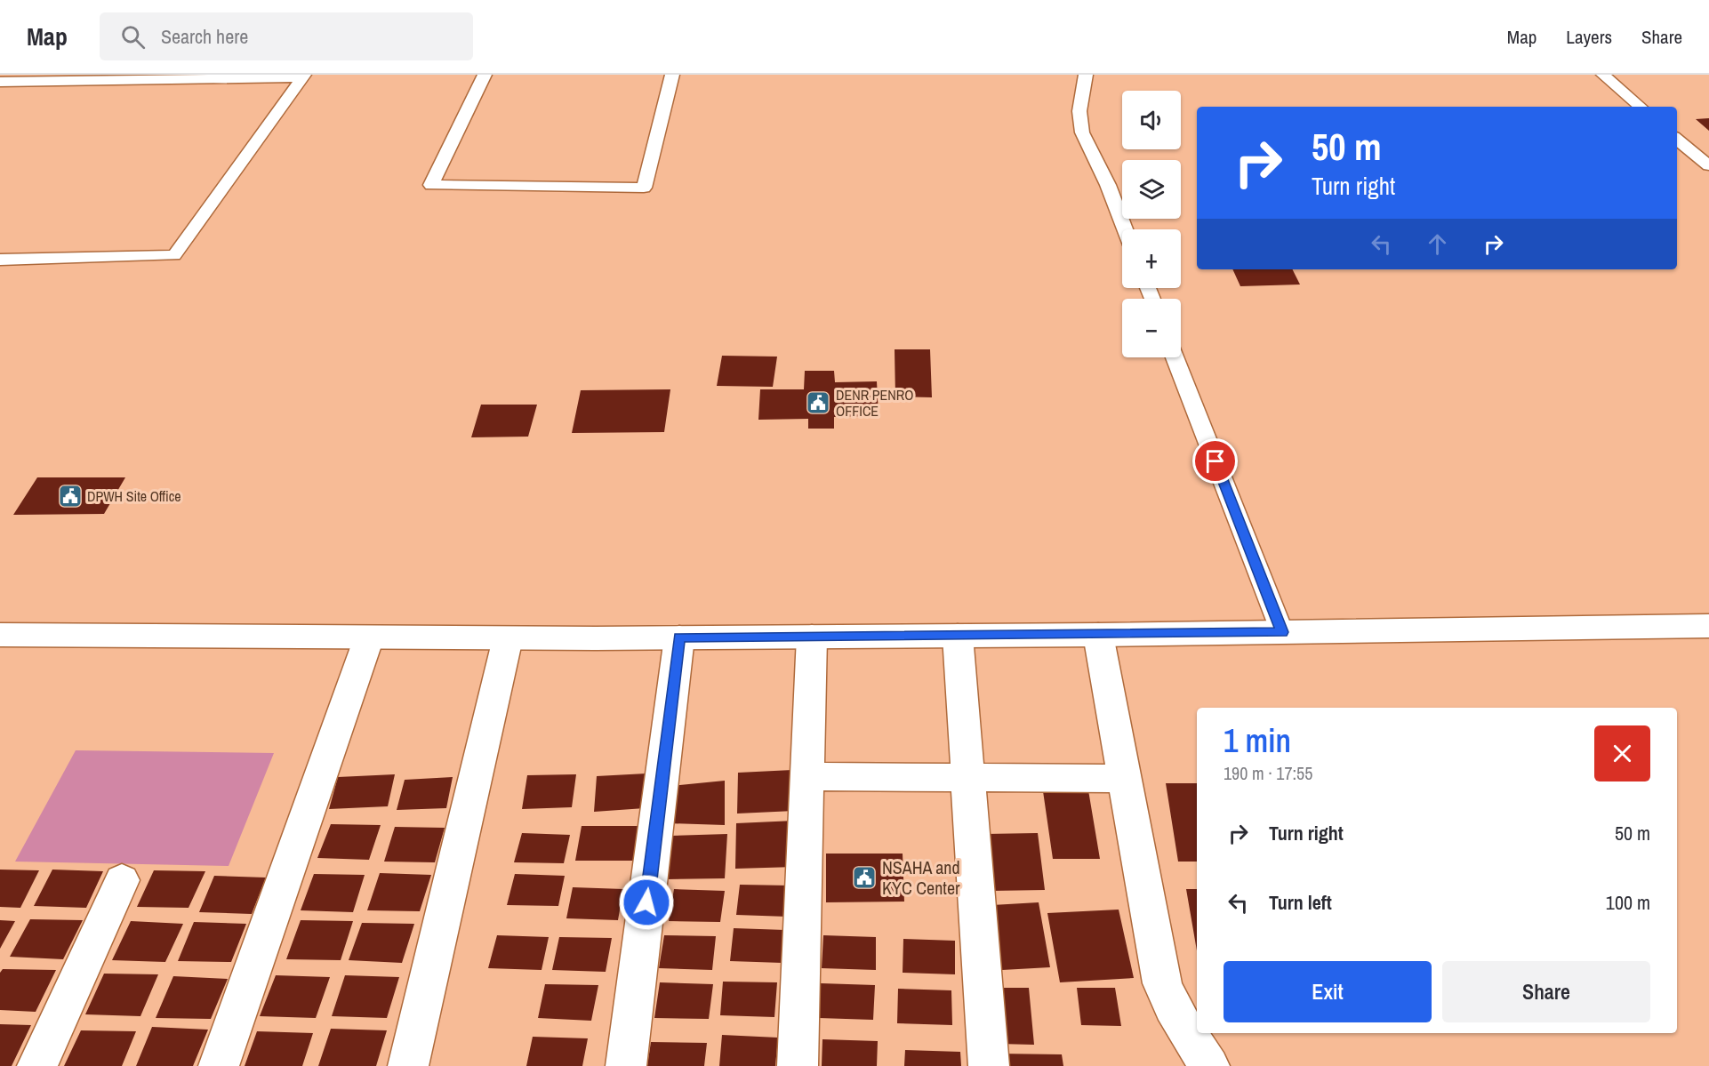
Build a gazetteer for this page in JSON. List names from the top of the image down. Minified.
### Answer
{"places":{"public building":["DENR PENRO OFFICE","DPWH Site Office","NSAHA and KYC Center"]},"page":{"header":"Map","search":"Search here","nav":["Map","Layers","Share"],"map_buttons":["+","−"],"turn":["50 m","Turn right"],"heading":["1 min","190 m · 17:55"],"list":[{"name":"Turn right","value":"50 m"},{"name":"Turn left","value":"100 m"}],"buttons":["Exit","Share"]}}
